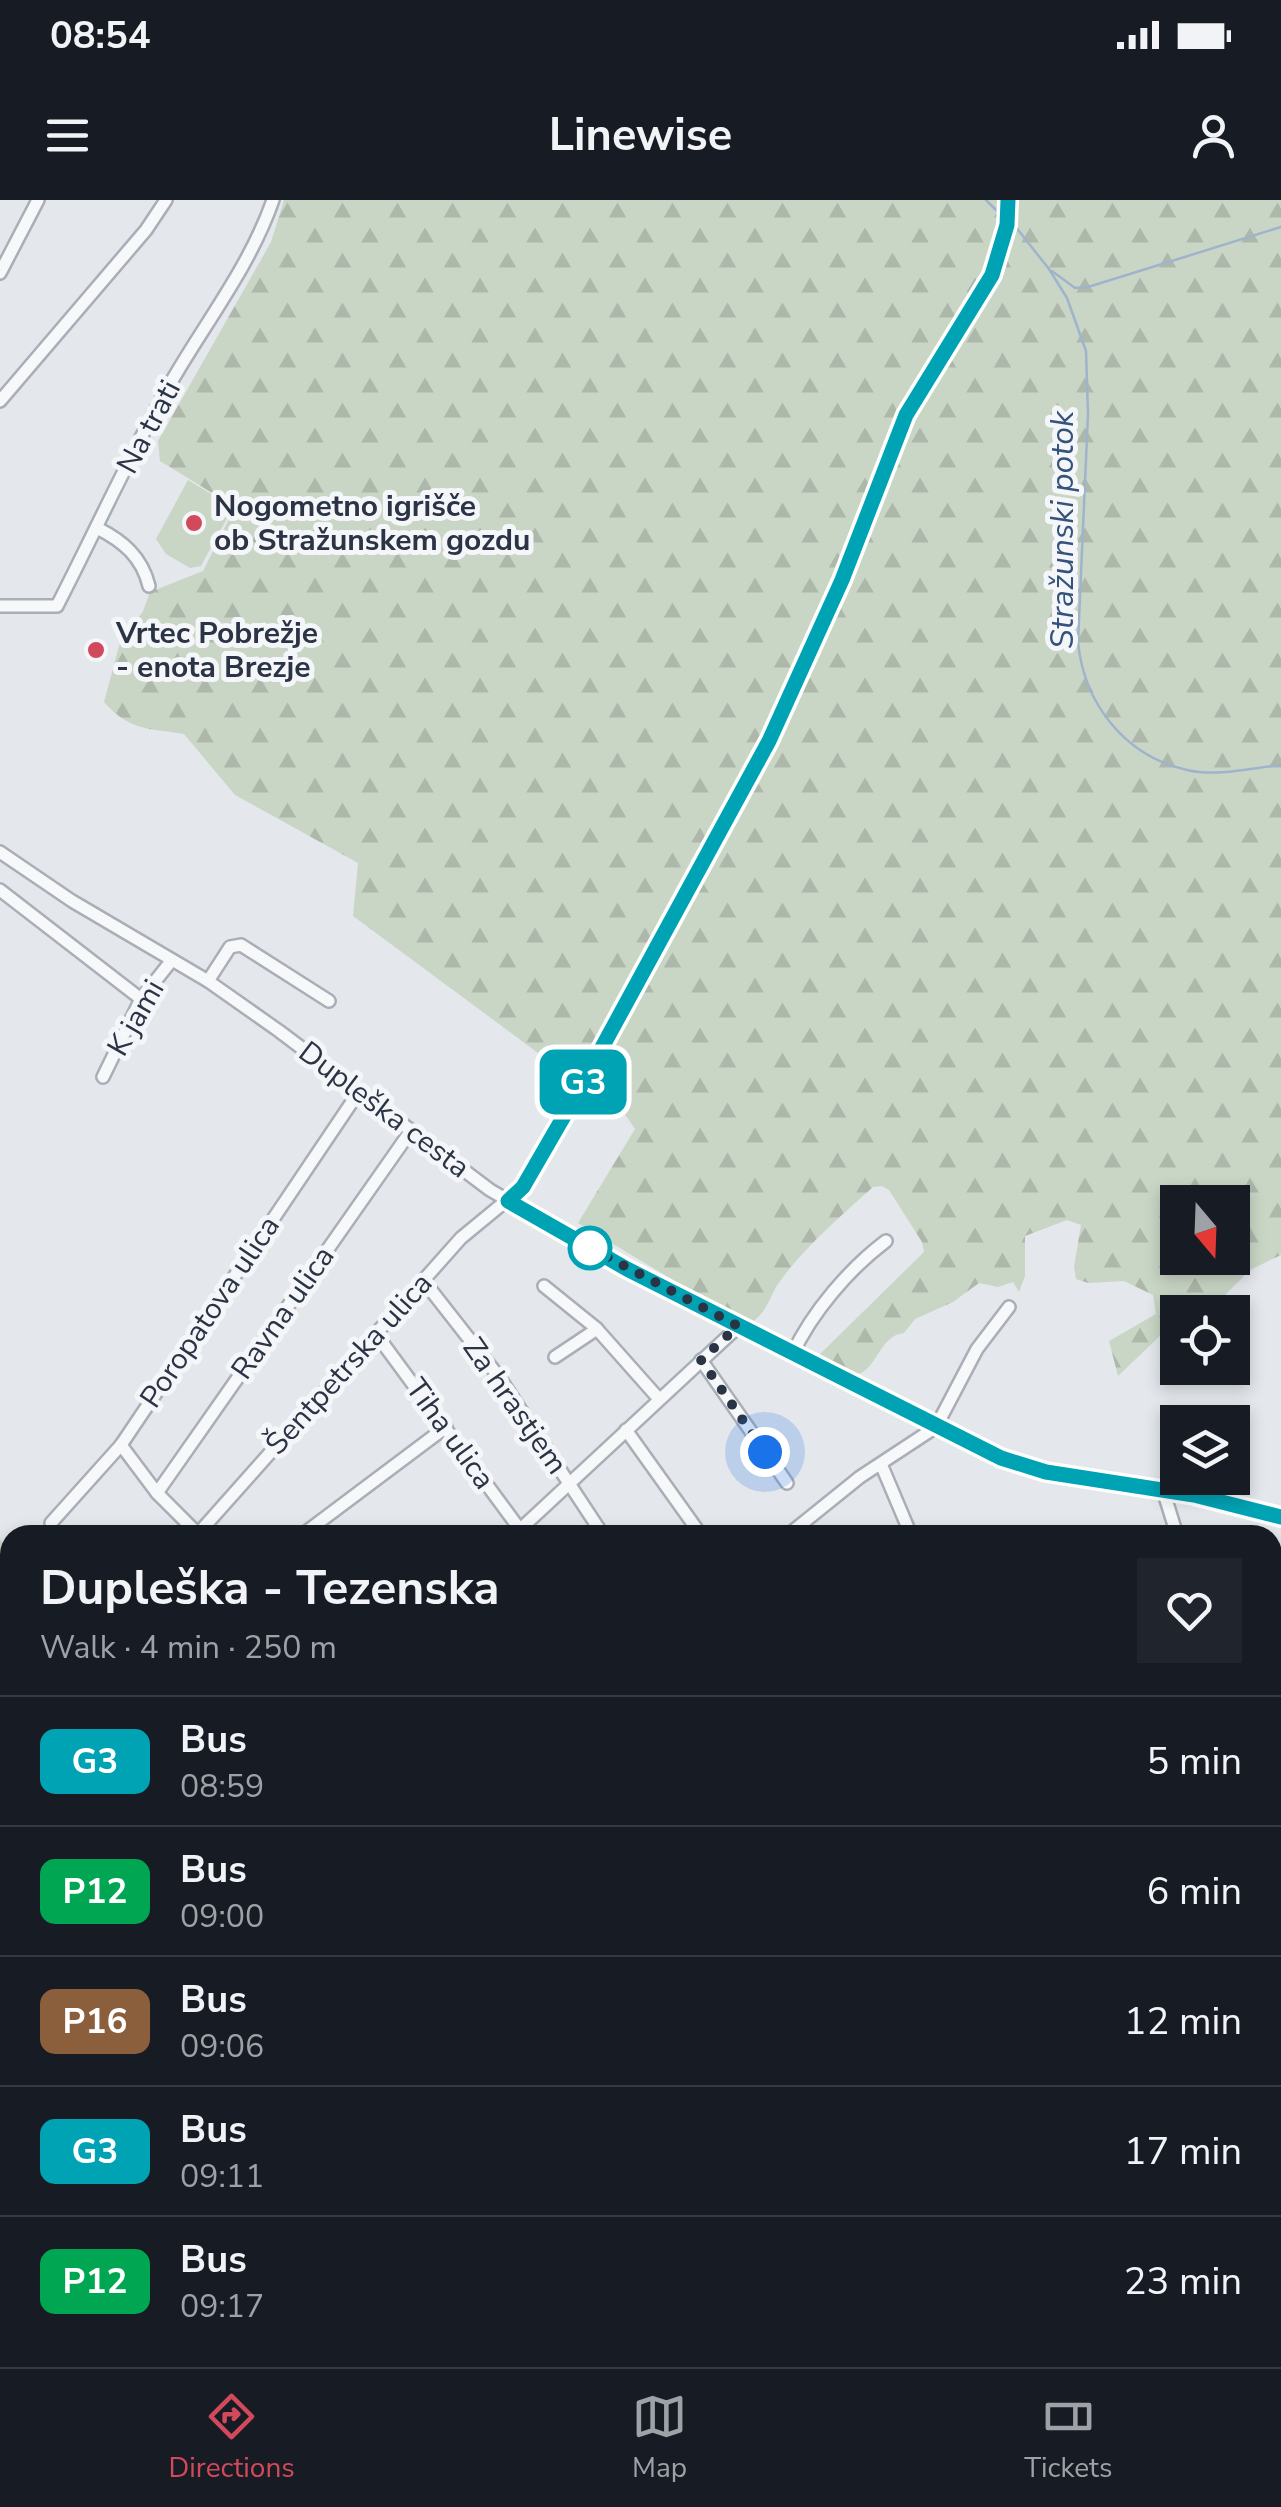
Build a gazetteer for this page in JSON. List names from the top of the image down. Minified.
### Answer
{"streets":{"street":["Na trati","K jami","Dupleška cesta","Poropatova ulica","Ravna ulica","Šentpetrska ulica","Za hrastjem","Tiha ulica"]},"crossings":[["K jami","Dupleška cesta"],["Dupleška cesta","Poropatova ulica"],["Dupleška cesta","Ravna ulica"],["Dupleška cesta","Šentpetrska ulica"],["Šentpetrska ulica","Za hrastjem"],["Šentpetrska ulica","Tiha ulica"]],"water":["Stražunski potok"],"places":["Nogometno igrišče ob Stražunskem gozdu","Vrtec Pobrežje - enota Brezje"],"lines":["bus line G3"],"north":"bottom","page":{"status":"08:54","header":"Linewise","on_map":"G3","heading":["Dupleška - Tezenska","Walk · 4 min · 250 m"],"list":[{"mark":"G3","name":"Bus","note":"08:59","value":"5 min"},{"mark":"P12","name":"Bus","note":"09:00","value":"6 min"},{"mark":"P16","name":"Bus","note":"09:06","value":"12 min"},{"mark":"G3","name":"Bus","note":"09:11","value":"17 min"},{"mark":"P12","name":"Bus","note":"09:17","value":"23 min"}],"tabs":["Directions","Map","Tickets"]}}
